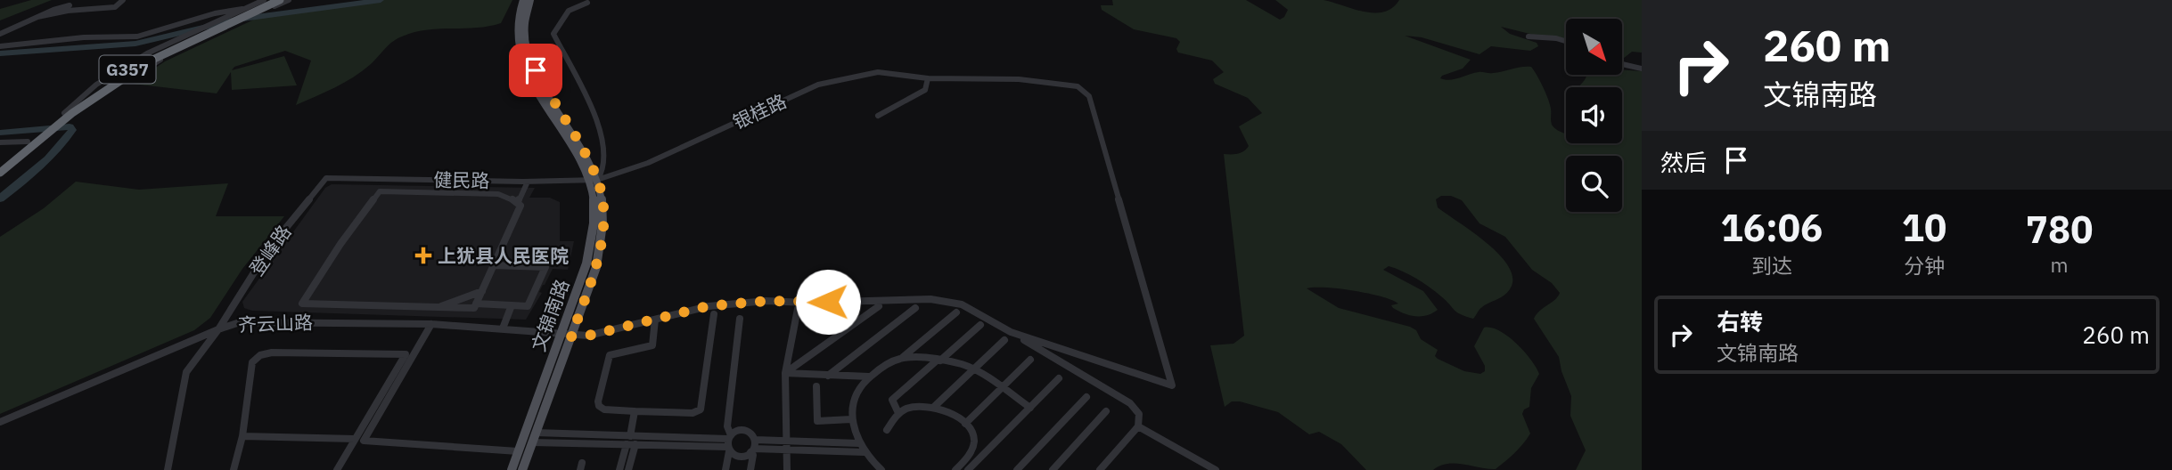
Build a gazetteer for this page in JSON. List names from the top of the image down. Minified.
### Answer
{"streets":{"highway":["G357"],"main road":["文锦南路"],"street":["银桂路","健民路","登峰路","齐云山路"]},"crossings":[["银桂路","健民路"],["银桂路","文锦南路"],["银桂路","齐云山路"],["健民路","登峰路"],["健民路","文锦南路"],["登峰路","齐云山路"],["文锦南路","齐云山路"]],"places":{"health":["上犹县人民医院"]},"north":"bottom right","page":{"turn":["260 m","文锦南路"],"then":"然后","eta":["16:06","到达","10","分钟","780","m"],"list":[{"name":"右转","note":"文锦南路","value":"260 m"}]}}
